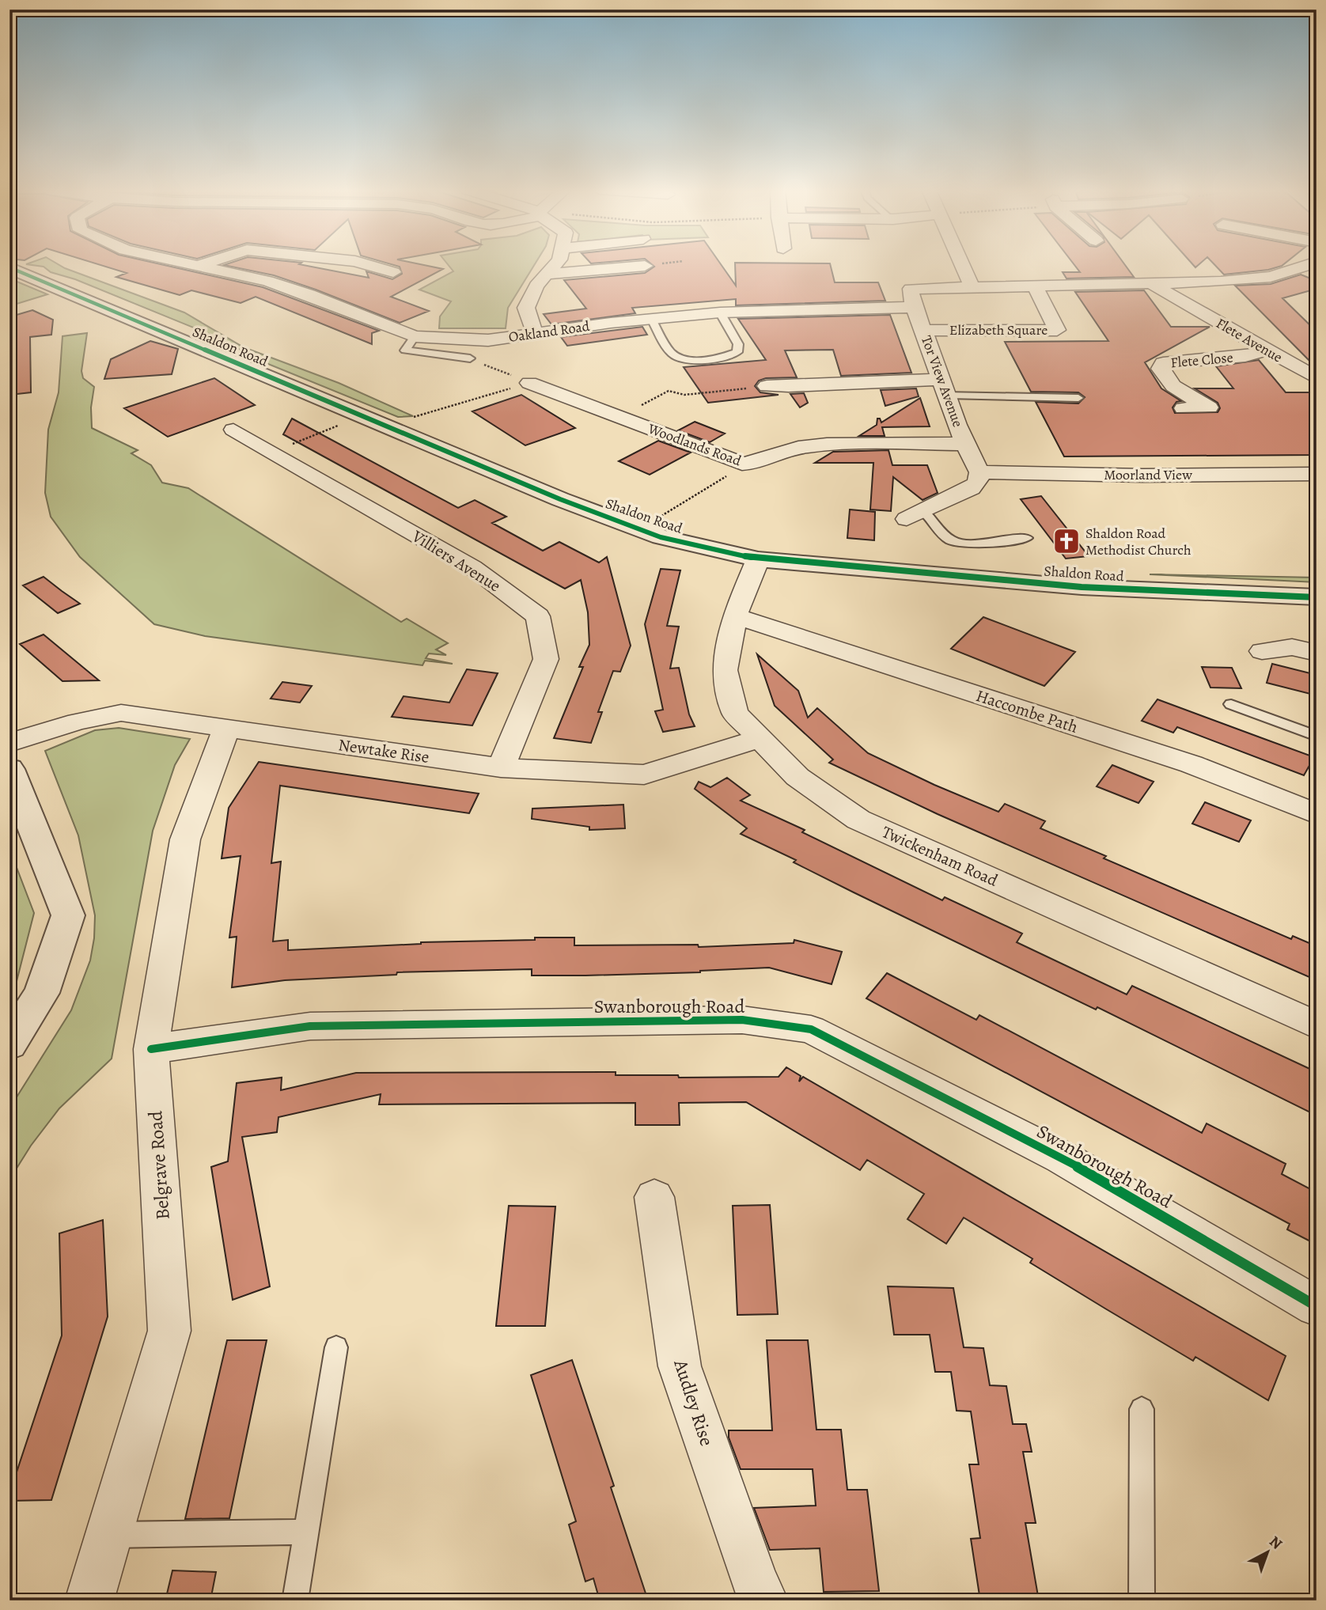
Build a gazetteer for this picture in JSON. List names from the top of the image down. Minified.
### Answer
{"streets":{"street":["Elizabeth Square","Oakland Road","Flete Avenue","Shaldon Road","Flete Close","Tor View Avenue","Woodlands Road","Moorland View","Villiers Avenue","Haccombe Path","Newtake Rise","Twickenham Road","Swanborough Road","Belgrave Road","Audley Rise"]},"crossings":[["Elizabeth Square","Oakland Road"],["Elizabeth Square","Tor View Avenue"],["Oakland Road","Flete Avenue"],["Oakland Road","Tor View Avenue"],["Flete Avenue","Flete Close"],["Shaldon Road","Twickenham Road"],["Tor View Avenue","Woodlands Road"],["Tor View Avenue","Moorland View"],["Villiers Avenue","Newtake Rise"],["Haccombe Path","Twickenham Road"],["Newtake Rise","Twickenham Road"],["Newtake Rise","Belgrave Road"],["Swanborough Road","Belgrave Road"]],"places":{"church":["Shaldon Road Methodist Church"]},"north":"top right"}
